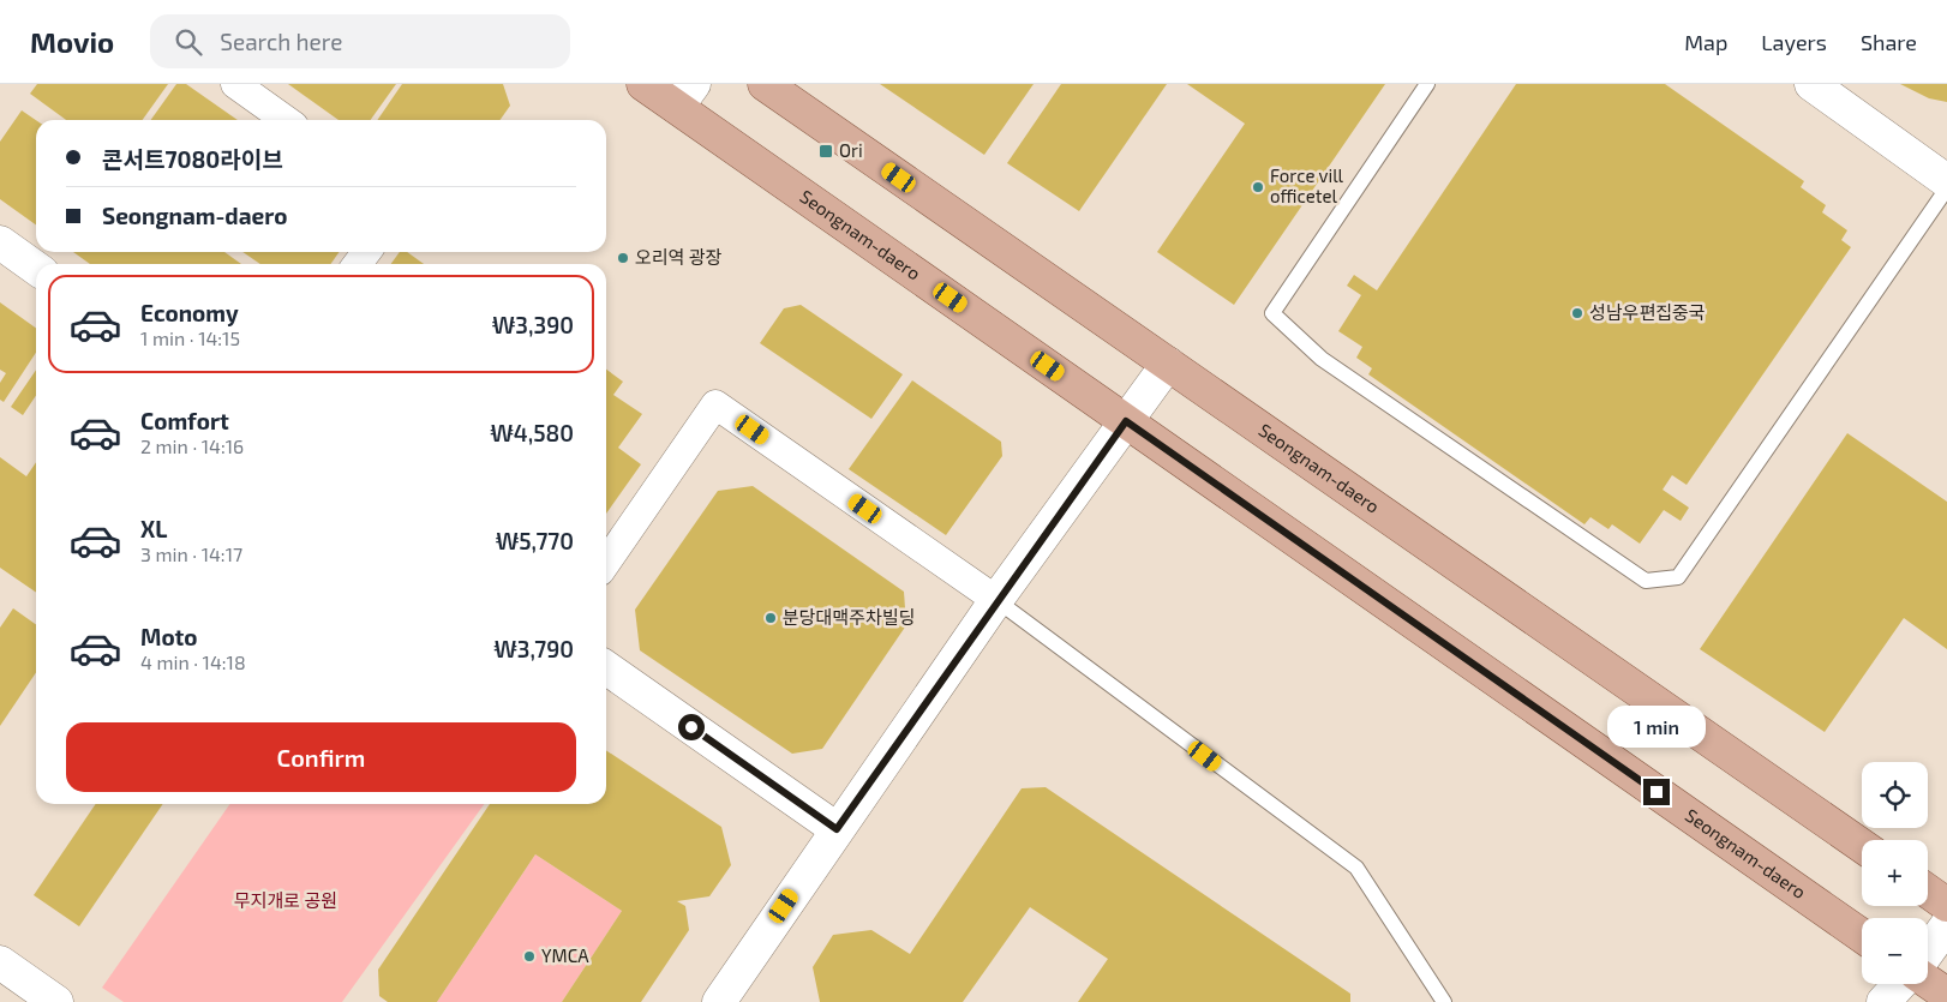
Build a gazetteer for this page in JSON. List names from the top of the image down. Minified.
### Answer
{"streets":{"main road":["Seongnam-daero"]},"parks":["무지개로 공원"],"places":{"transit":["Ori"],"other":["Force vill officetel","오리역 광장","성남우편집중국","분당대맥주차빌딩","YMCA"]},"page":{"header":"Movio","search":"Search here","nav":["Map","Layers","Share"],"banner":["콘서트7080라이브","Seongnam-daero"],"list":[{"name":"Economy","note":"1 min · 14:15","value":"₩3,390"},{"name":"Comfort","note":"2 min · 14:16","value":"₩4,580"},{"name":"XL","note":"3 min · 14:17","value":"₩5,770"},{"name":"Moto","note":"4 min · 14:18","value":"₩3,790"}],"bubble":"1 min","buttons":"Confirm","map_buttons":["+","−"]}}
